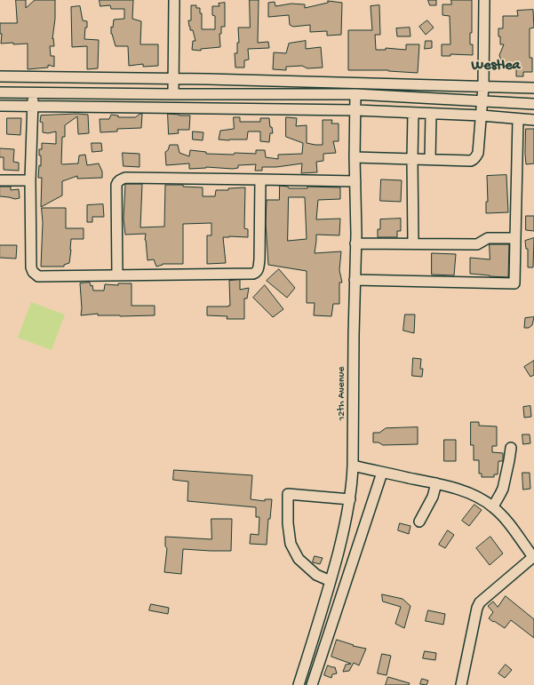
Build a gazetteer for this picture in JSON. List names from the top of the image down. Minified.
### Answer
{"streets":{"street":["12th Avenue"]},"districts":["Westlea"]}
